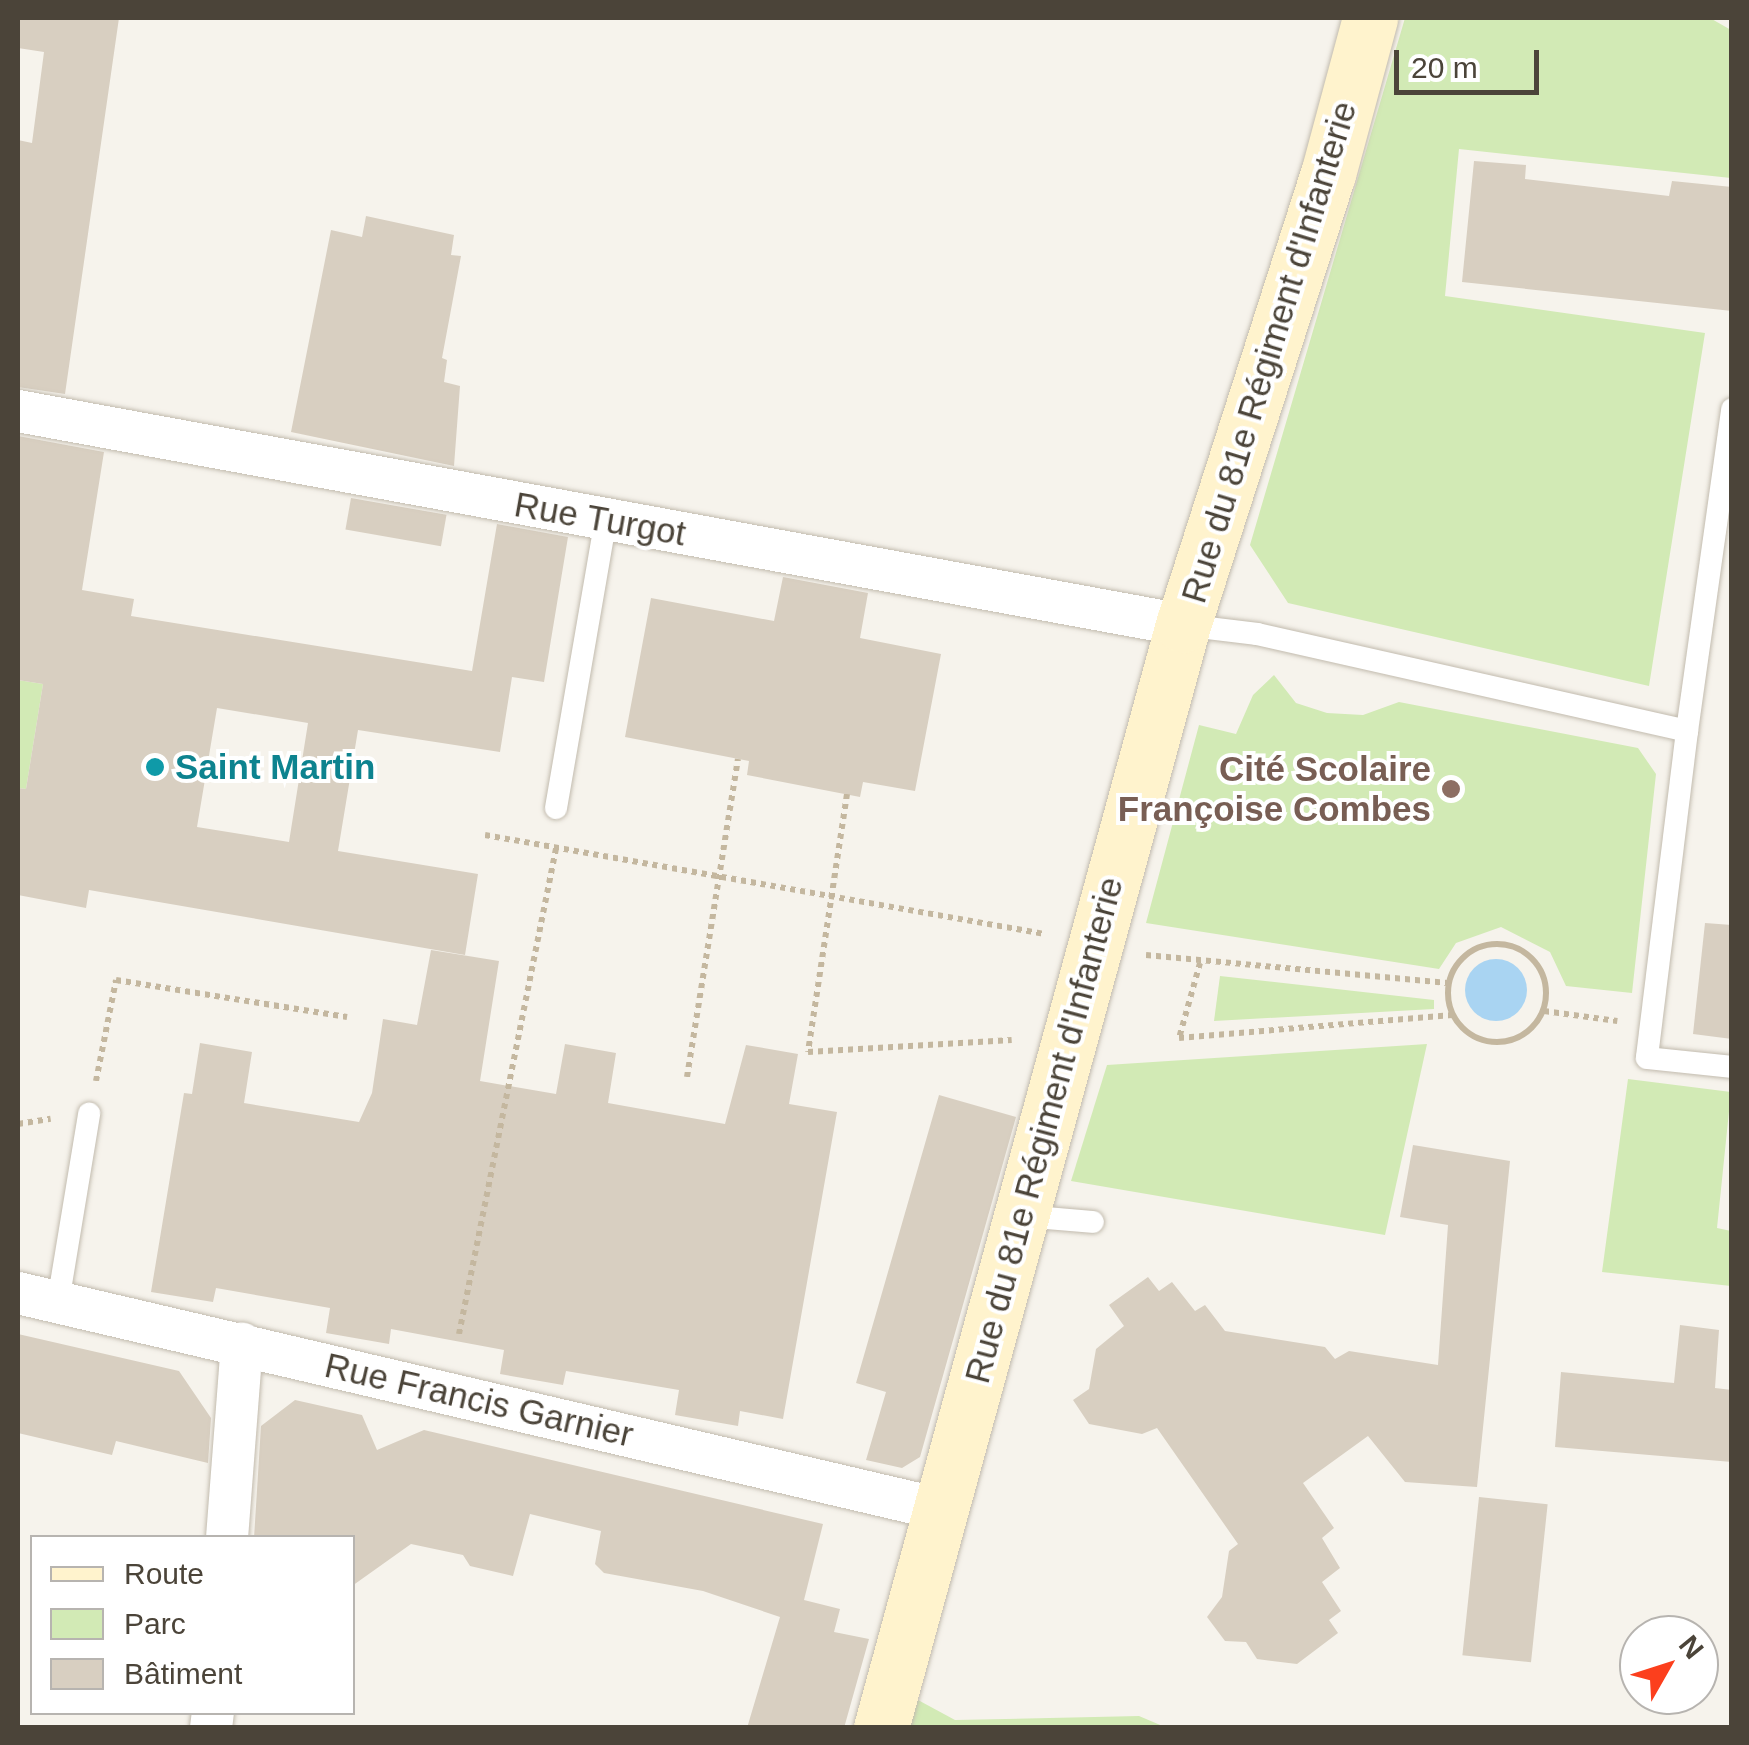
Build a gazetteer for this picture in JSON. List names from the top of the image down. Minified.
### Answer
{"streets":{"street":["Rue du 81e Régiment d'Infanterie","Rue Turgot","Rue Francis Garnier"]},"crossings":[["Rue du 81e Régiment d'Infanterie","Rue Turgot"],["Rue du 81e Régiment d'Infanterie","Rue Francis Garnier"]],"places":["Saint Martin","Cité Scolaire Françoise Combes"],"legend":["Route","Parc","Bâtiment"],"scale_bar":"20 m","north":"top right"}
